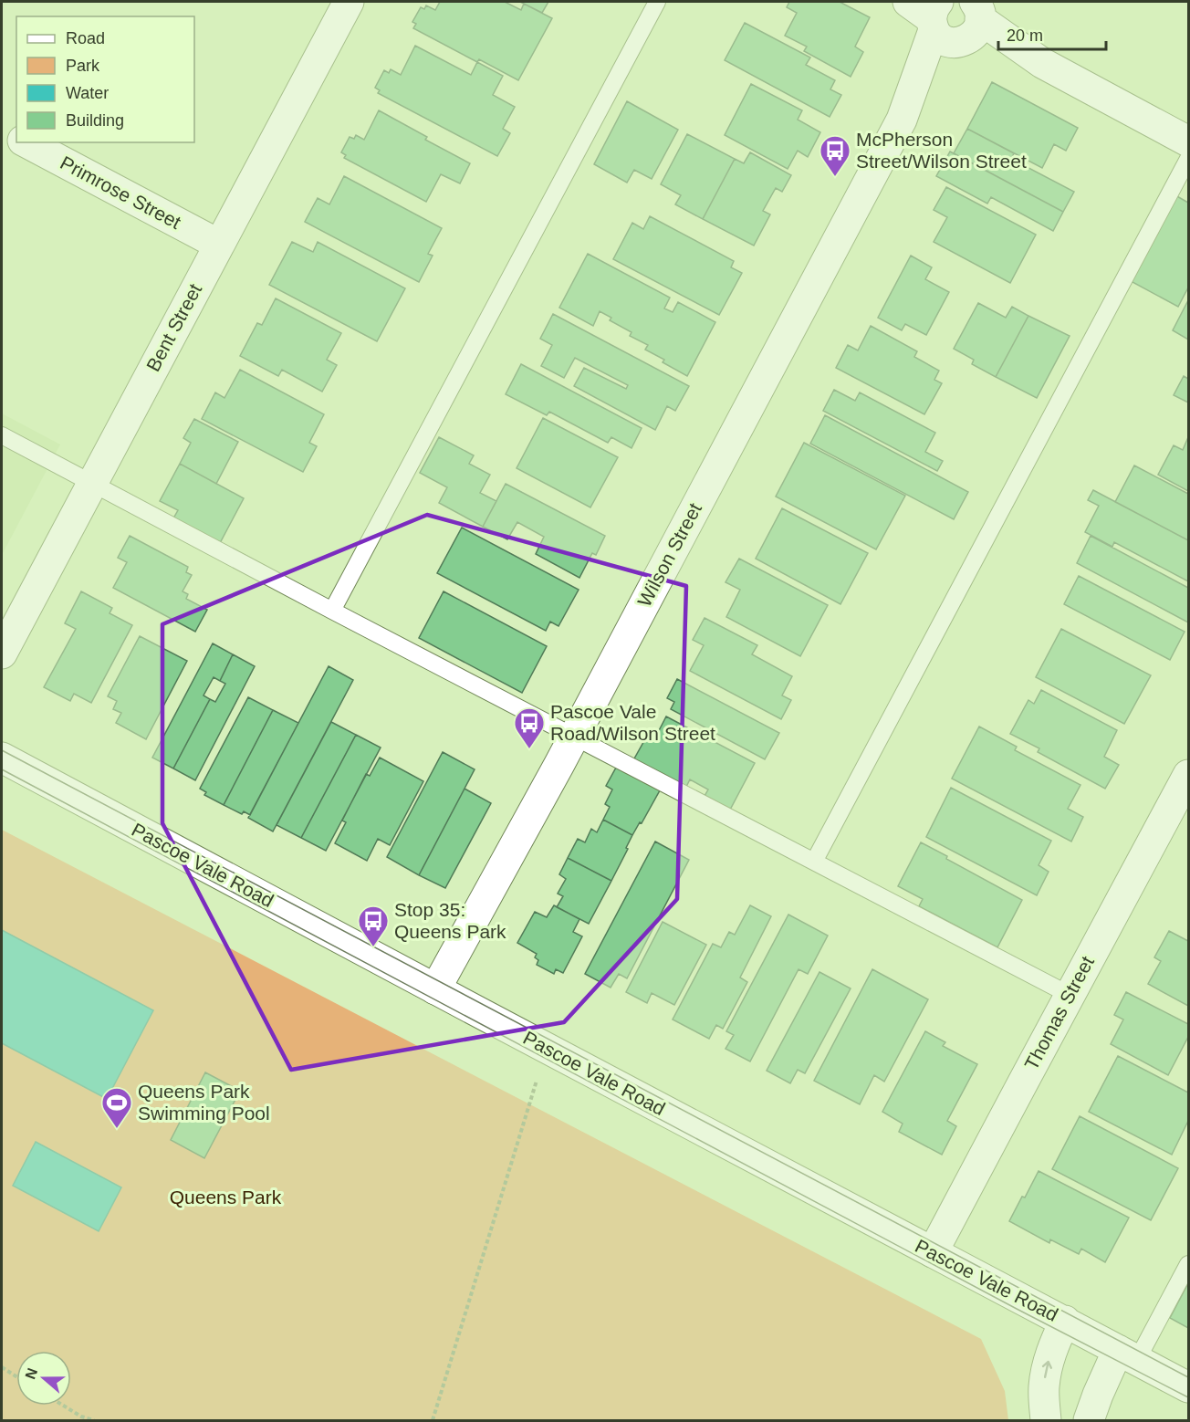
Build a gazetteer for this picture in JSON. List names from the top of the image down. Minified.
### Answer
{"streets":{"street":["Primrose Street","Bent Street","Wilson Street","Pascoe Vale Road","Thomas Street"]},"crossings":[["Primrose Street","Bent Street"],["Wilson Street","Pascoe Vale Road"],["Pascoe Vale Road","Thomas Street"]],"parks":["Queens Park"],"places":{"bus stop":["McPherson Street/Wilson Street","Pascoe Vale Road/Wilson Street","Stop 35: Queens Park"],"sports":["Queens Park Swimming Pool"]},"legend":["Road","Park","Water","Building"],"scale_bar":"20 m","north":"left"}
